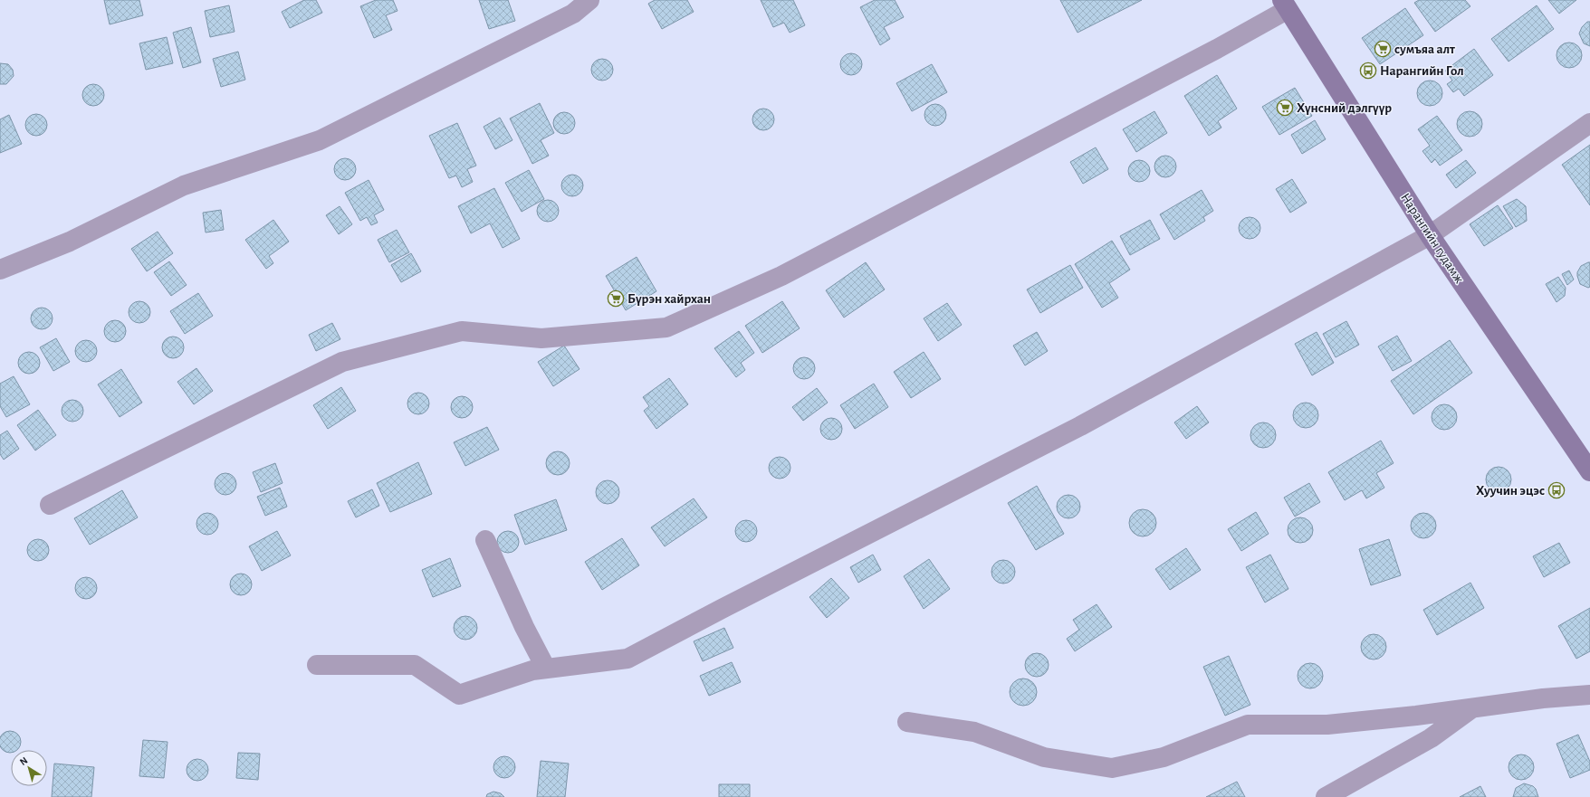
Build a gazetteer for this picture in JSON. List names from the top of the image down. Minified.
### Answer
{"streets":{"main road":["Нарангийн гудамж"]},"places":{"supermarket":["сумъяа алт","Хүнсний дэлгүүр","Бүрэн хайрхан"],"bus stop":["Нарангийн Гол","Хуучин эцэс"]},"north":"top left"}
